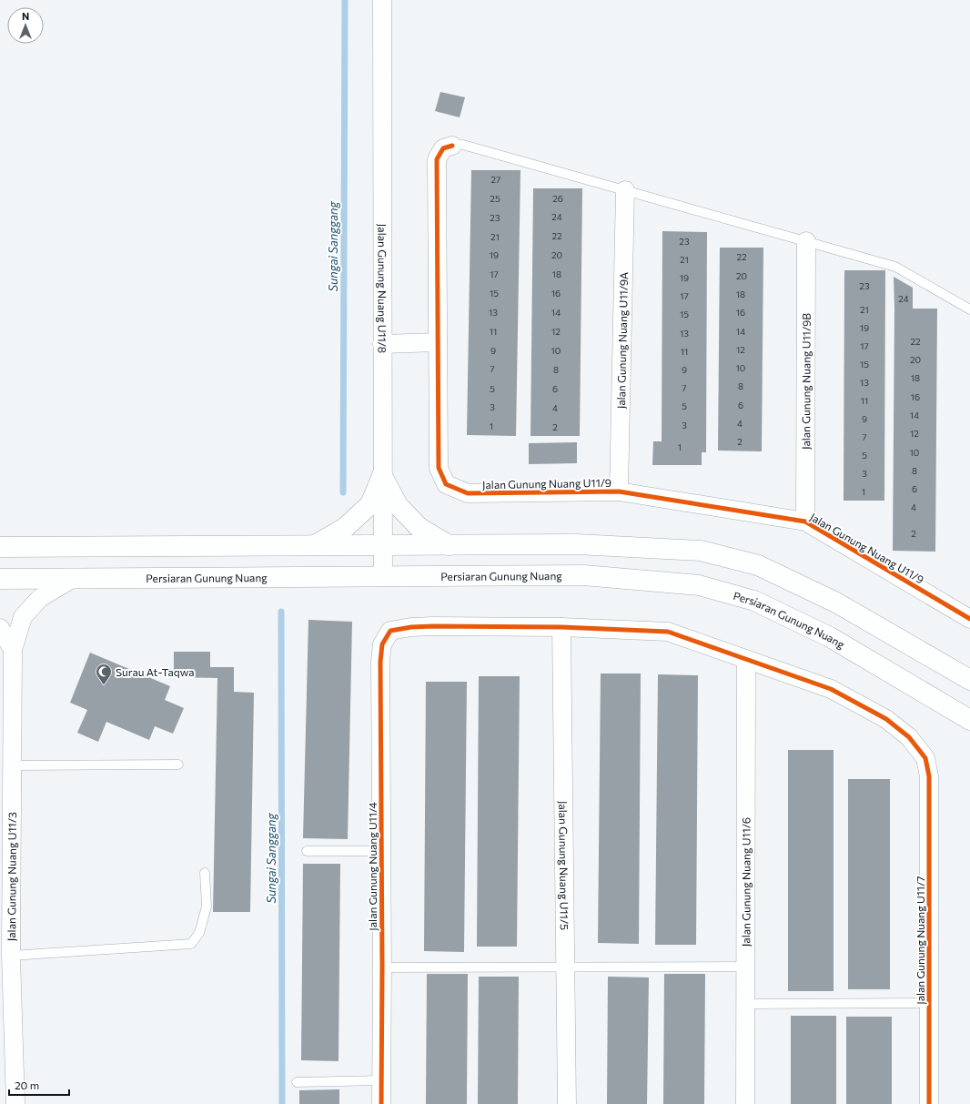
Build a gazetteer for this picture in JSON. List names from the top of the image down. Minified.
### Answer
{"streets":{"street":["Jalan Gunung Nuang U11/8","Jalan Gunung Nuang U11/9A","Jalan Gunung Nuang U11/9B","Jalan Gunung Nuang U11/9","Persiaran Gunung Nuang","Jalan Gunung Nuang U11/5","Jalan Gunung Nuang U11/4","Jalan Gunung Nuang U11/3","Jalan Gunung Nuang U11/6","Jalan Gunung Nuang U11/7"]},"crossings":[["Jalan Gunung Nuang U11/8","Persiaran Gunung Nuang"],["Jalan Gunung Nuang U11/9A","Jalan Gunung Nuang U11/9"],["Jalan Gunung Nuang U11/9B","Jalan Gunung Nuang U11/9"],["Persiaran Gunung Nuang","Jalan Gunung Nuang U11/3"],["Jalan Gunung Nuang U11/5","Jalan Gunung Nuang U11/7"],["Jalan Gunung Nuang U11/4","Jalan Gunung Nuang U11/7"],["Jalan Gunung Nuang U11/6","Jalan Gunung Nuang U11/7"]],"water":["Sungai Sanggang"],"places":{"mosque":["Surau At-Taqwa"]},"house_numbers":["27","25","26","24","23","22","21","23","19","20","22","21","17","18","20","19","23","15","16","18","17","24","21","13","14","16","15","19","11","12","14","13","22","17","12","9","10","11","20","15","10","7","8","9","18","13","8","7","5","6","16","11","6","5","3","4","14","9","4","3","1","2","12","7","2","1","10","5","8","3","6","1","4","2"],"scale_bar":"20 m","north":"top"}
